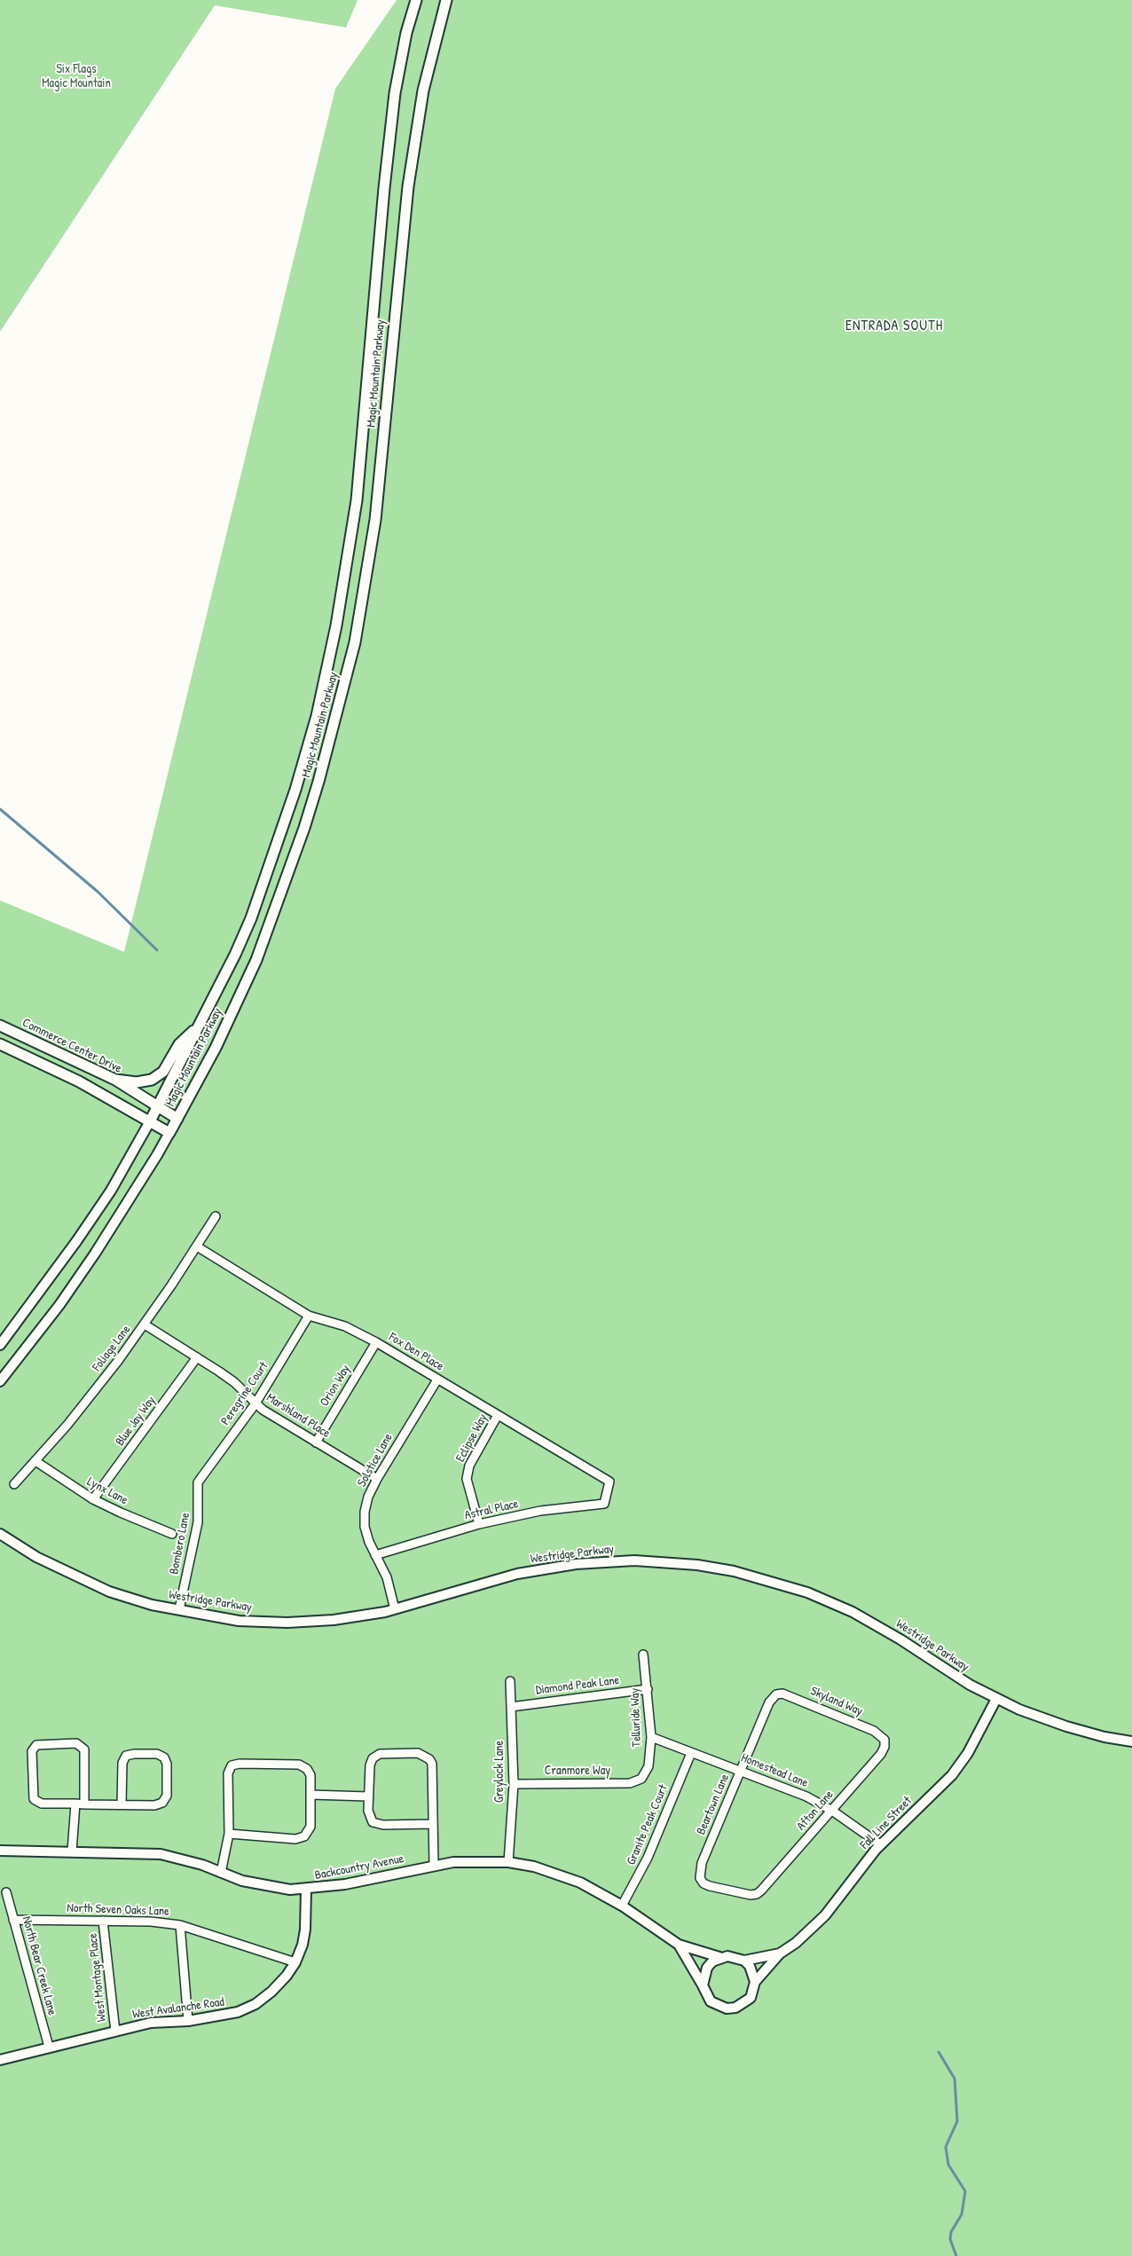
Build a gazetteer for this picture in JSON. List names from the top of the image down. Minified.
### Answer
{"streets":{"main road":["Magic Mountain Parkway","Commerce Center Drive"],"street":["Foliage Lane","Fox Den Place","Orion Way","Peregrine Court","Marshland Place","Blue Jay Way","Eclipse Way","Solstice Lane","Lynx Lane","Astral Place","Bombero Lane","Westridge Parkway","Diamond Peak Lane","Skyland Way","Telluride Way","Cranmore Way","Homestead Lane","Greylock Lane","Beartown Lane","Afton Lane","Fall Line Street","Granite Peak Court","Backcountry Avenue","North Seven Oaks Lane","North Bear Creek Lane","West Montage Place","West Avalanche Road"]},"crossings":[["Magic Mountain Parkway","Commerce Center Drive"],["Foliage Lane","Fox Den Place"],["Foliage Lane","Marshland Place"],["Foliage Lane","Lynx Lane"],["Fox Den Place","Orion Way"],["Fox Den Place","Peregrine Court"],["Fox Den Place","Eclipse Way"],["Fox Den Place","Solstice Lane"],["Fox Den Place","Astral Place"],["Orion Way","Marshland Place"],["Peregrine Court","Marshland Place"],["Peregrine Court","Bombero Lane"],["Marshland Place","Blue Jay Way"],["Marshland Place","Solstice Lane"],["Blue Jay Way","Lynx Lane"],["Eclipse Way","Astral Place"],["Solstice Lane","Astral Place"],["Solstice Lane","Westridge Parkway"],["Bombero Lane","Westridge Parkway"],["Westridge Parkway","Fall Line Street"],["Diamond Peak Lane","Telluride Way"],["Diamond Peak Lane","Greylock Lane"],["Skyland Way","Beartown Lane"],["Skyland Way","Afton Lane"],["Telluride Way","Cranmore Way"],["Telluride Way","Homestead Lane"],["Cranmore Way","Greylock Lane"],["Homestead Lane","Beartown Lane"],["Homestead Lane","Afton Lane"],["Homestead Lane","Fall Line Street"],["Homestead Lane","Granite Peak Court"],["Greylock Lane","Backcountry Avenue"],["Beartown Lane","Afton Lane"],["Granite Peak Court","Backcountry Avenue"],["Backcountry Avenue","West Avalanche Road"],["North Seven Oaks Lane","North Bear Creek Lane"],["North Seven Oaks Lane","West Montage Place"],["North Seven Oaks Lane","West Avalanche Road"],["North Bear Creek Lane","West Avalanche Road"],["West Montage Place","West Avalanche Road"]],"districts":["ENTRADA SOUTH"],"parks":["Six Flags Magic Mountain"]}
